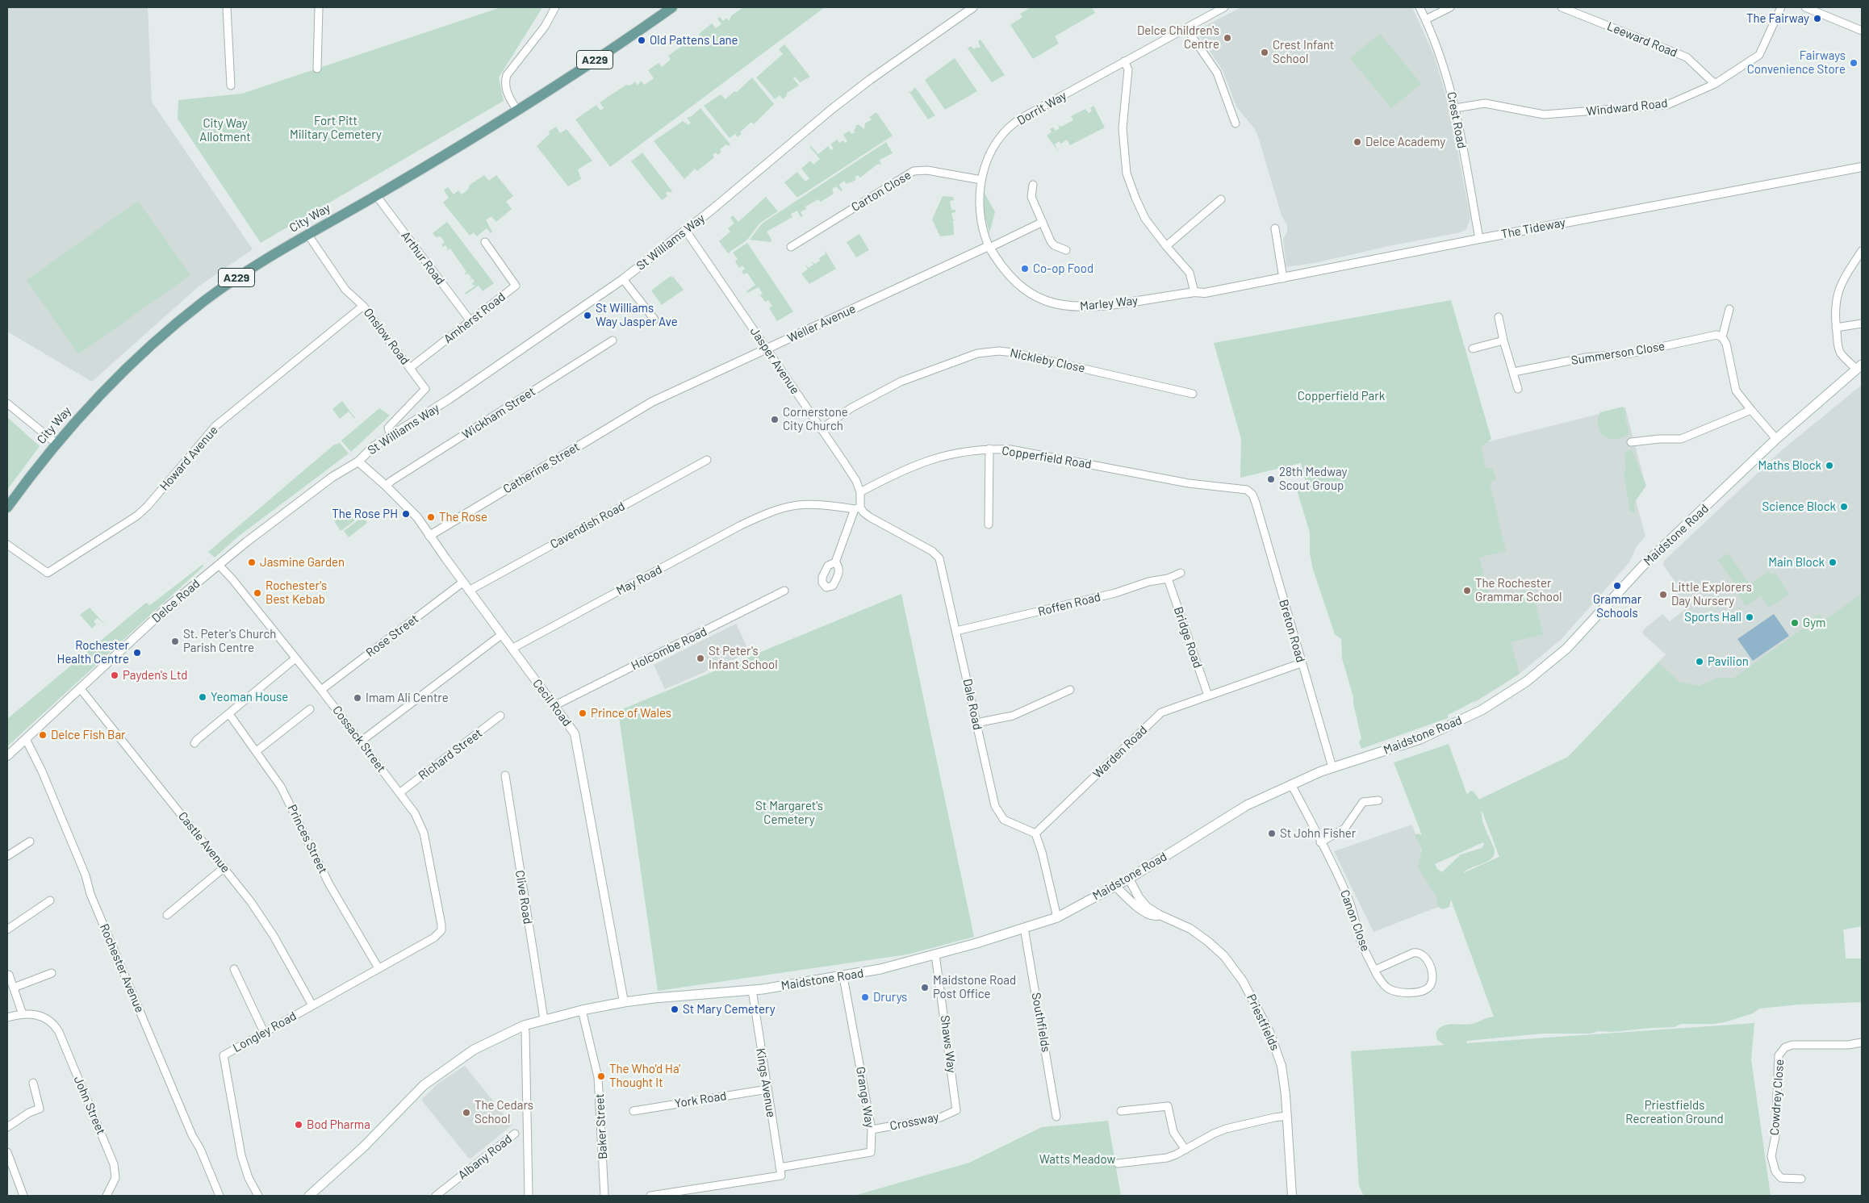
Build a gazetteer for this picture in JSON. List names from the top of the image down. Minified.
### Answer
{"streets":{"main road":["A229","City Way","Maidstone Road"],"street":["Leeward Road","Windward Road","Dorrit Way","Crest Road","Carton Close","The Tideway","St Williams Way","Arthur Road","Marley Way","Amherst Road","Weller Avenue","Onslow Road","Summerson Close","Jasper Avenue","Nickleby Close","Wickham Street","Copperfield Road","Howard Avenue","Catherine Street","Cavendish Road","May Road","Delce Road","Roffen Road","Breton Road","Rose Street","Bridge Road","Holcombe Road","Cecil Road","Dale Road","Cossack Street","Warden Road","Richard Street","Princes Street","Castle Avenue","Clive Road","Canon Close","Rochester Avenue","Southfields","Priestfields","Longley Road","Shaws Way","Kings Avenue","Grange Way","Cowdrey Close","York Road","John Street","Crossway","Baker Street","Albany Road"]},"crossings":[["Leeward Road","Windward Road"],["Windward Road","Crest Road"],["Dorrit Way","Carton Close"],["Dorrit Way","Marley Way"],["Dorrit Way","Weller Avenue"],["Crest Road","The Tideway"],["City Way","Arthur Road"],["City Way","Onslow Road"],["The Tideway","Marley Way"],["St Williams Way","Onslow Road"],["St Williams Way","Jasper Avenue"],["St Williams Way","Delce Road"],["St Williams Way","Cecil Road"],["Arthur Road","Amherst Road"],["Marley Way","Weller Avenue"],["Amherst Road","Onslow Road"],["Weller Avenue","Jasper Avenue"],["Weller Avenue","Catherine Street"],["Onslow Road","Howard Avenue"],["Jasper Avenue","Nickleby Close"],["Jasper Avenue","Copperfield Road"],["Wickham Street","Cecil Road"],["Copperfield Road","Breton Road"],["Catherine Street","Cecil Road"],["Cavendish Road","Cecil Road"],["Maidstone Road","Breton Road"],["Maidstone Road","Cecil Road"],["Maidstone Road","Clive Road"],["Maidstone Road","Canon Close"],["Maidstone Road","Southfields"],["Maidstone Road","Priestfields"],["Maidstone Road","Shaws Way"],["Maidstone Road","Kings Avenue"],["Maidstone Road","Grange Way"],["Maidstone Road","Baker Street"],["May Road","Cecil Road"],["May Road","Dale Road"],["Delce Road","Cecil Road"],["Delce Road","Cossack Street"],["Delce Road","Castle Avenue"],["Delce Road","Rochester Avenue"],["Roffen Road","Bridge Road"],["Roffen Road","Dale Road"],["Breton Road","Warden Road"],["Rose Street","Cecil Road"],["Rose Street","Cossack Street"],["Bridge Road","Warden Road"],["Holcombe Road","Cecil Road"],["Dale Road","Warden Road"],["Cossack Street","Richard Street"],["Cossack Street","Longley Road"],["Princes Street","Longley Road"],["Castle Avenue","Longley Road"],["Shaws Way","Crossway"],["Kings Avenue","Grange Way"],["Kings Avenue","York Road"],["Grange Way","Crossway"]],"parks":["Fort Pitt Military Cemetery","City Way Allotment","Copperfield Park","St Margaret's Cemetery","Priestfields Recreation Ground","Watts Meadow"],"places":["The Fairway","Delce Children's Centre","Old Pattens Lane","Crest Infant School","Fairways Convenience Store","Delce Academy","Co-op Food","St Williams Way Jasper Ave","Cornerstone City Church","Maths Block","28th Medway Scout Group","Science Block","The Rose PH","The Rose","Jasmine Garden","Main Block","Grammar Schools","The Rochester Grammar School","Rochester's Best Kebab","Little Explorers Day Nursery","Sports Hall","Gym","St. Peter's Church Parish Centre","Rochester Health Centre","St Peter's Infant School","Pavilion","Payden's Ltd","Yeoman House","Imam Ali Centre","Prince of Wales","Delce Fish Bar","St John Fisher","Maidstone Road Post Office","Drurys","St Mary Cemetery","The Who'd Ha' Thought It","The Cedars School","Bod Pharma"]}
